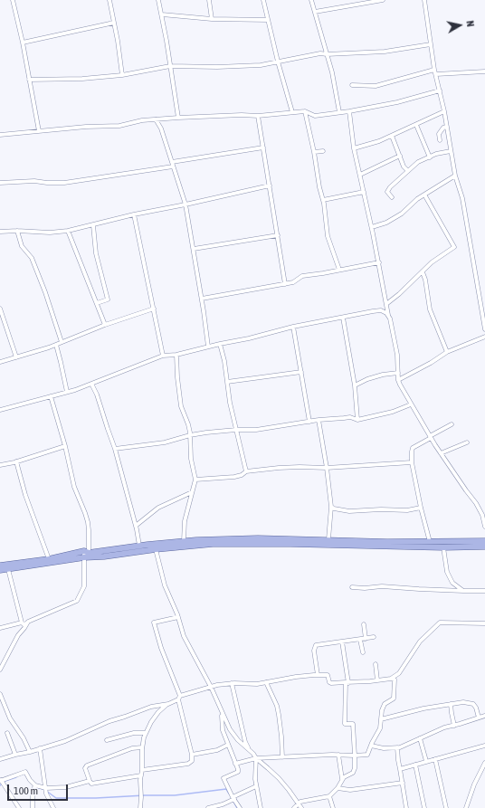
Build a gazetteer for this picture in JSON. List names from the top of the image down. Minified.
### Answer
{"scale_bar":"100 m","north":"right"}
